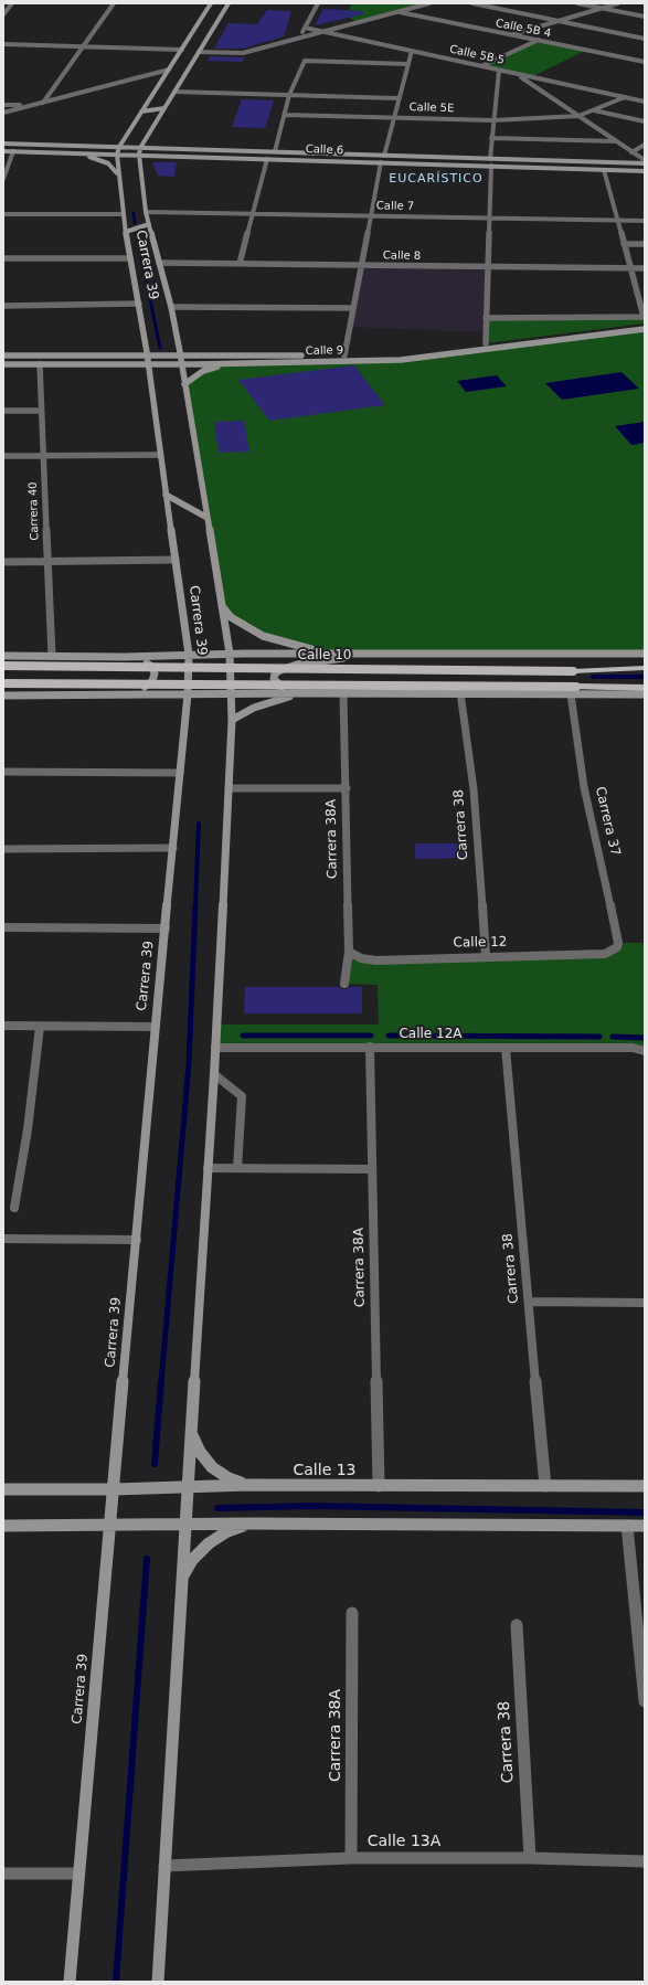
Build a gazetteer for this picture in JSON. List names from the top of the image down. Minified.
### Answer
{"streets":{"main road":["Calle 6","Carrera 39","Calle 9","Calle 10","Calle 13"],"street":["Calle 5B 4","Calle 5B 5","Calle 5E","Calle 7","Calle 8","Carrera 40","Carrera 37","Carrera 38","Carrera 38A","Calle 12","Calle 12A","Calle 13A"]},"crossings":[["Calle 5B 5","Calle 5E"],["Calle 6","Carrera 39"],["Calle 7","Carrera 39"],["Calle 8","Carrera 39"],["Carrera 39","Calle 9"],["Carrera 39","Calle 10"],["Carrera 39","Calle 12A"],["Carrera 39","Calle 13"],["Carrera 39","Calle 13A"],["Calle 9","Carrera 40"],["Carrera 40","Calle 10"],["Carrera 37","Calle 12"],["Carrera 38","Calle 12"],["Carrera 38","Calle 12A"],["Carrera 38","Calle 13"],["Carrera 38","Calle 13A"],["Carrera 38A","Calle 12"],["Carrera 38A","Calle 12A"],["Carrera 38A","Calle 13"],["Carrera 38A","Calle 13A"]],"districts":["EUCARÍSTICO"]}
